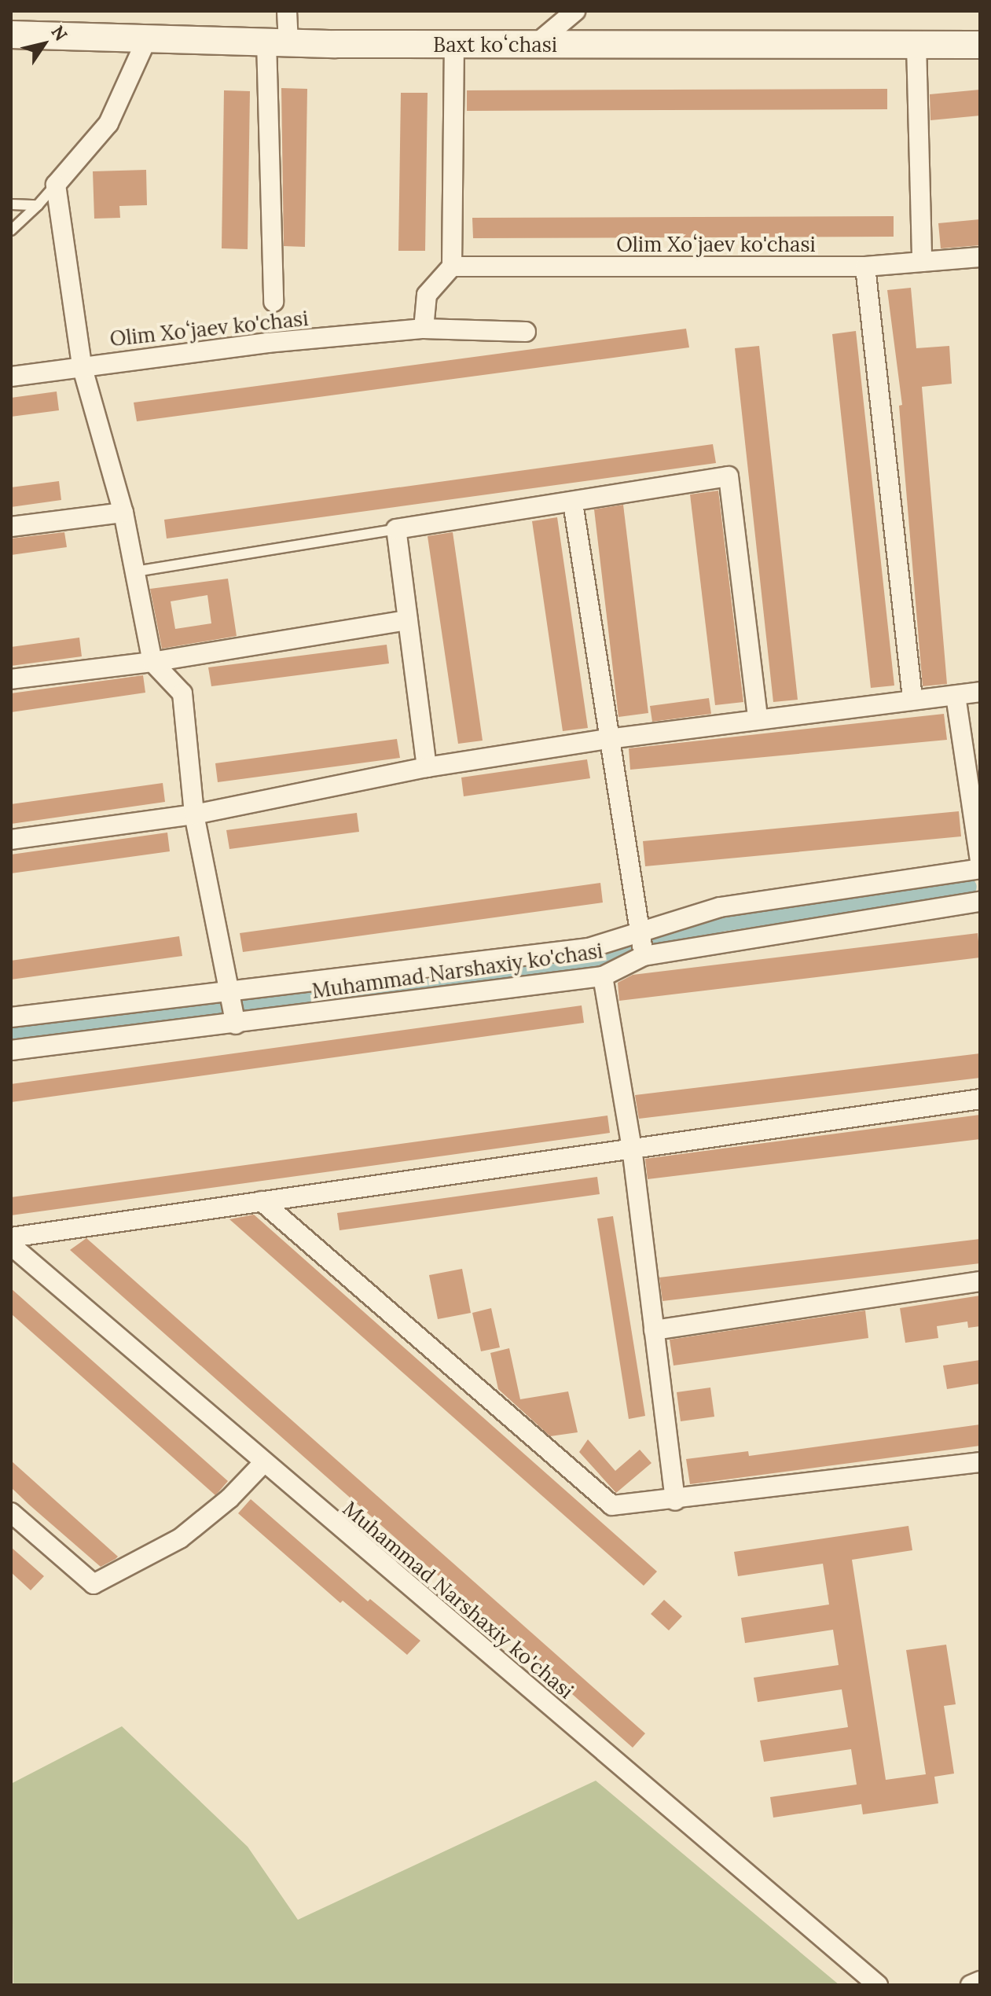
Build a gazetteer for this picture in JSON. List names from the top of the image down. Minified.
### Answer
{"streets":{"main road":["Baxt koʻchasi"],"street":["Olim Xoʻjaev ko'chasi","Muhammad Narshaxiy ko'chasi"]},"north":"top right"}
